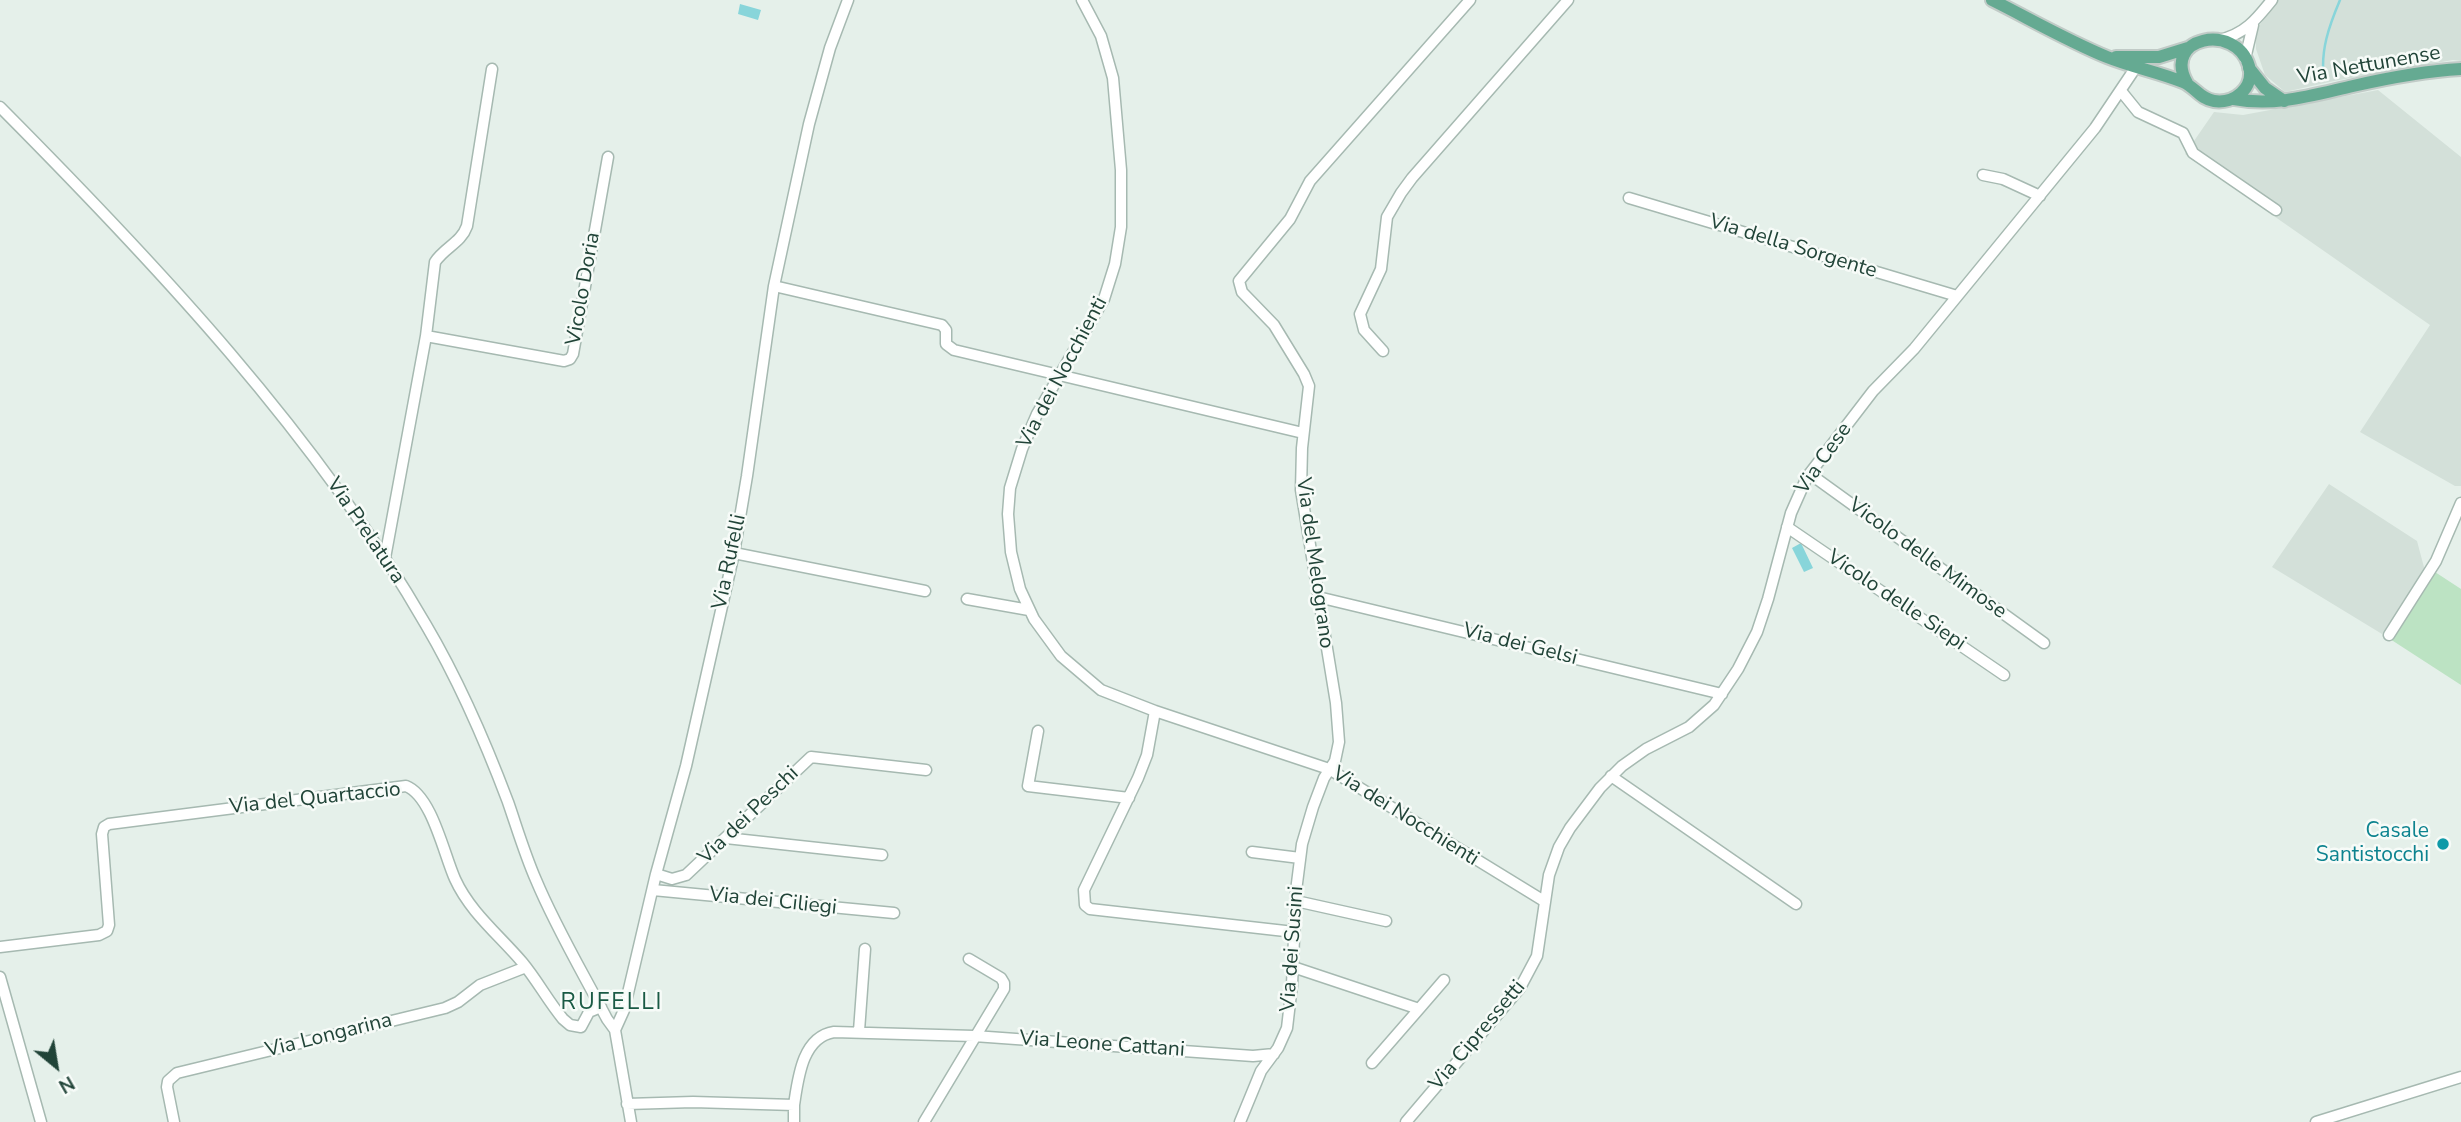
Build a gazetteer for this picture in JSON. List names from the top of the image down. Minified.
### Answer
{"streets":{"main road":["Via Nettunense"],"street":["Via della Sorgente","Vicolo Doria","Via dei Nocchienti","Via Cese","Via Prelatura","Vicolo delle Mimose","Via Rufelli","Via del Melograno","Vicolo delle Siepi","Via dei Gelsi","Via del Quartaccio","Via dei Peschi","Via dei Ciliegi","Via dei Susini","Via Longarina","Via Cipressetti","Via Leone Cattani"]},"crossings":[["Via Nettunense","Via Cese"],["Via della Sorgente","Via Cese"],["Via dei Nocchienti","Via Cese"],["Via dei Nocchienti","Via del Melograno"],["Via dei Nocchienti","Via dei Susini"],["Via dei Nocchienti","Via Cipressetti"],["Via Cese","Vicolo delle Mimose"],["Via Cese","Vicolo delle Siepi"],["Via Cese","Via dei Gelsi"],["Via Cese","Via Cipressetti"],["Via Prelatura","Via Rufelli"],["Via Prelatura","Via del Quartaccio"],["Via Rufelli","Via dei Peschi"],["Via Rufelli","Via dei Ciliegi"],["Via del Melograno","Via dei Gelsi"],["Via del Melograno","Via dei Susini"],["Via del Quartaccio","Via Longarina"],["Via dei Susini","Via Leone Cattani"]],"districts":["RUFELLI"],"places":["Casale Santistocchi"],"north":"bottom right"}
